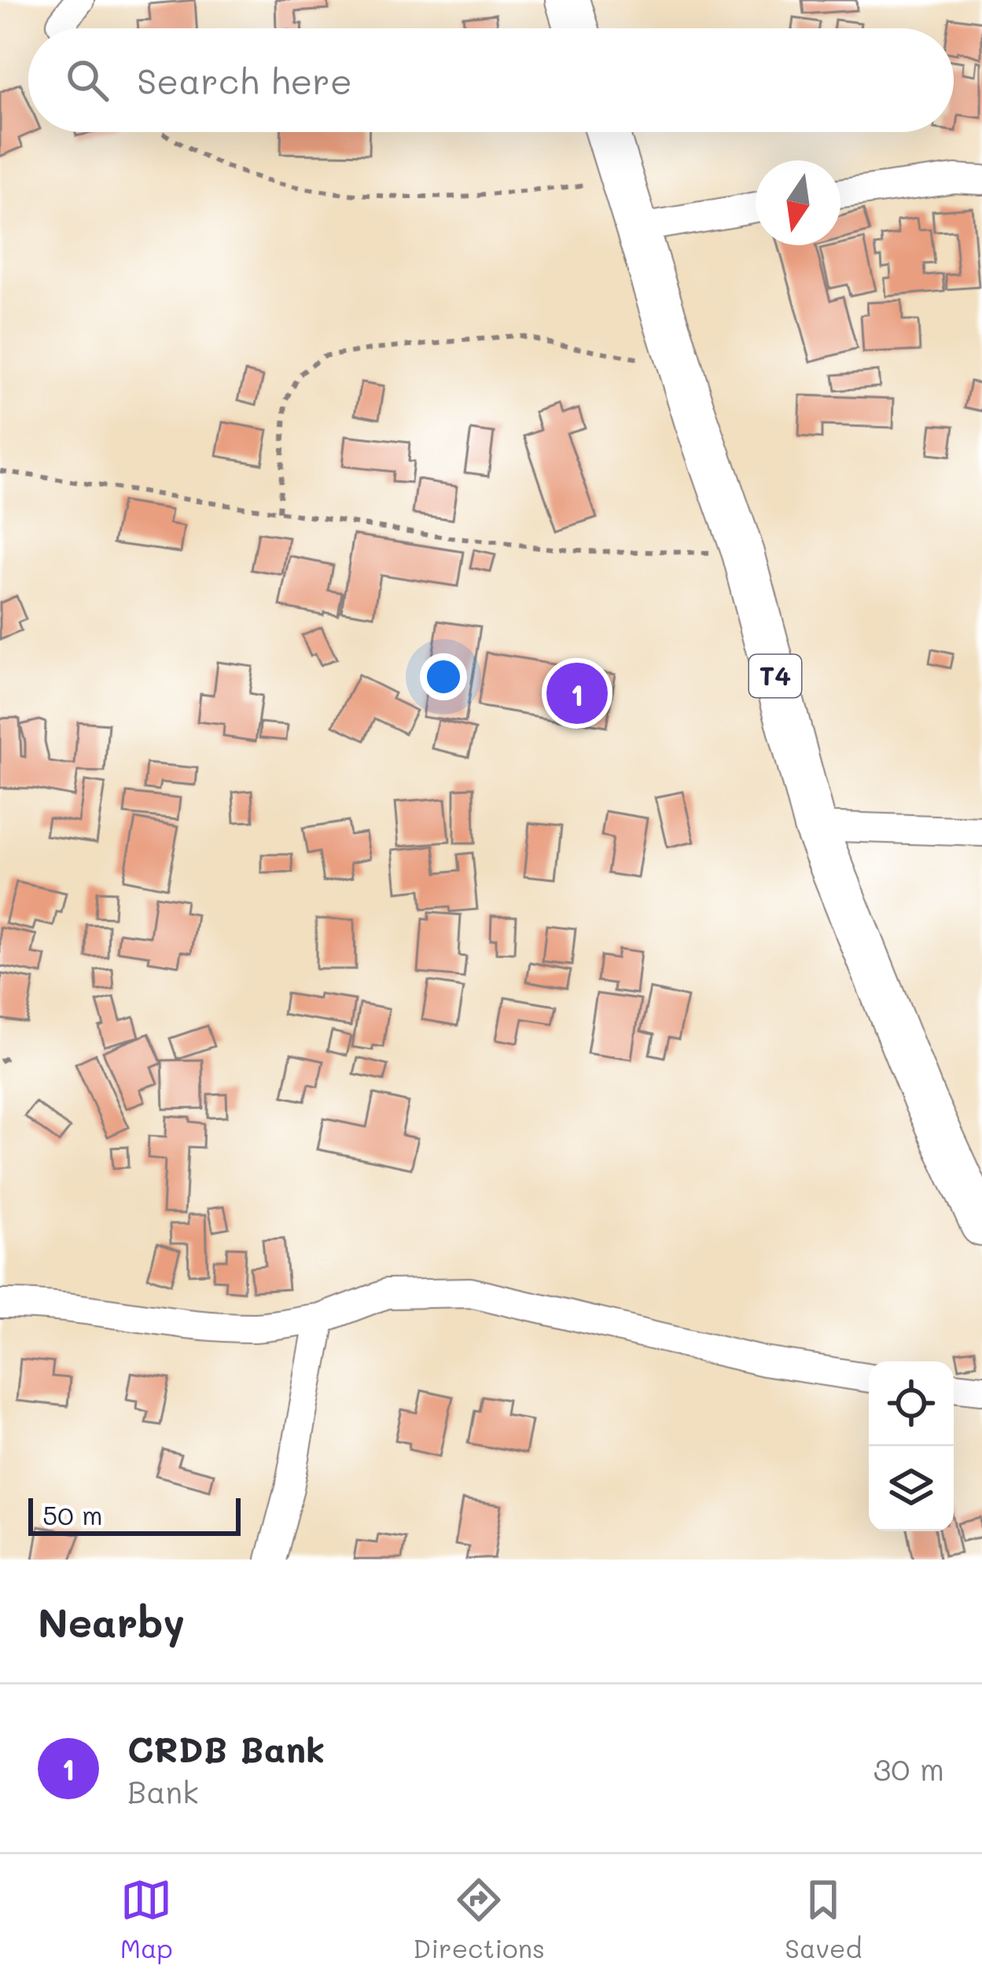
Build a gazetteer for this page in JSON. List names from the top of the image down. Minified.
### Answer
{"streets":{"highway":["T4"]},"scale_bar":"50 m","north":"bottom","page":{"search":"Search here","pins":"1","scale":"50 m","heading":"Nearby","list":[{"mark":"1","name":"CRDB Bank","note":"Bank","value":"30 m"}],"nav":["Map","Directions","Saved"]}}
